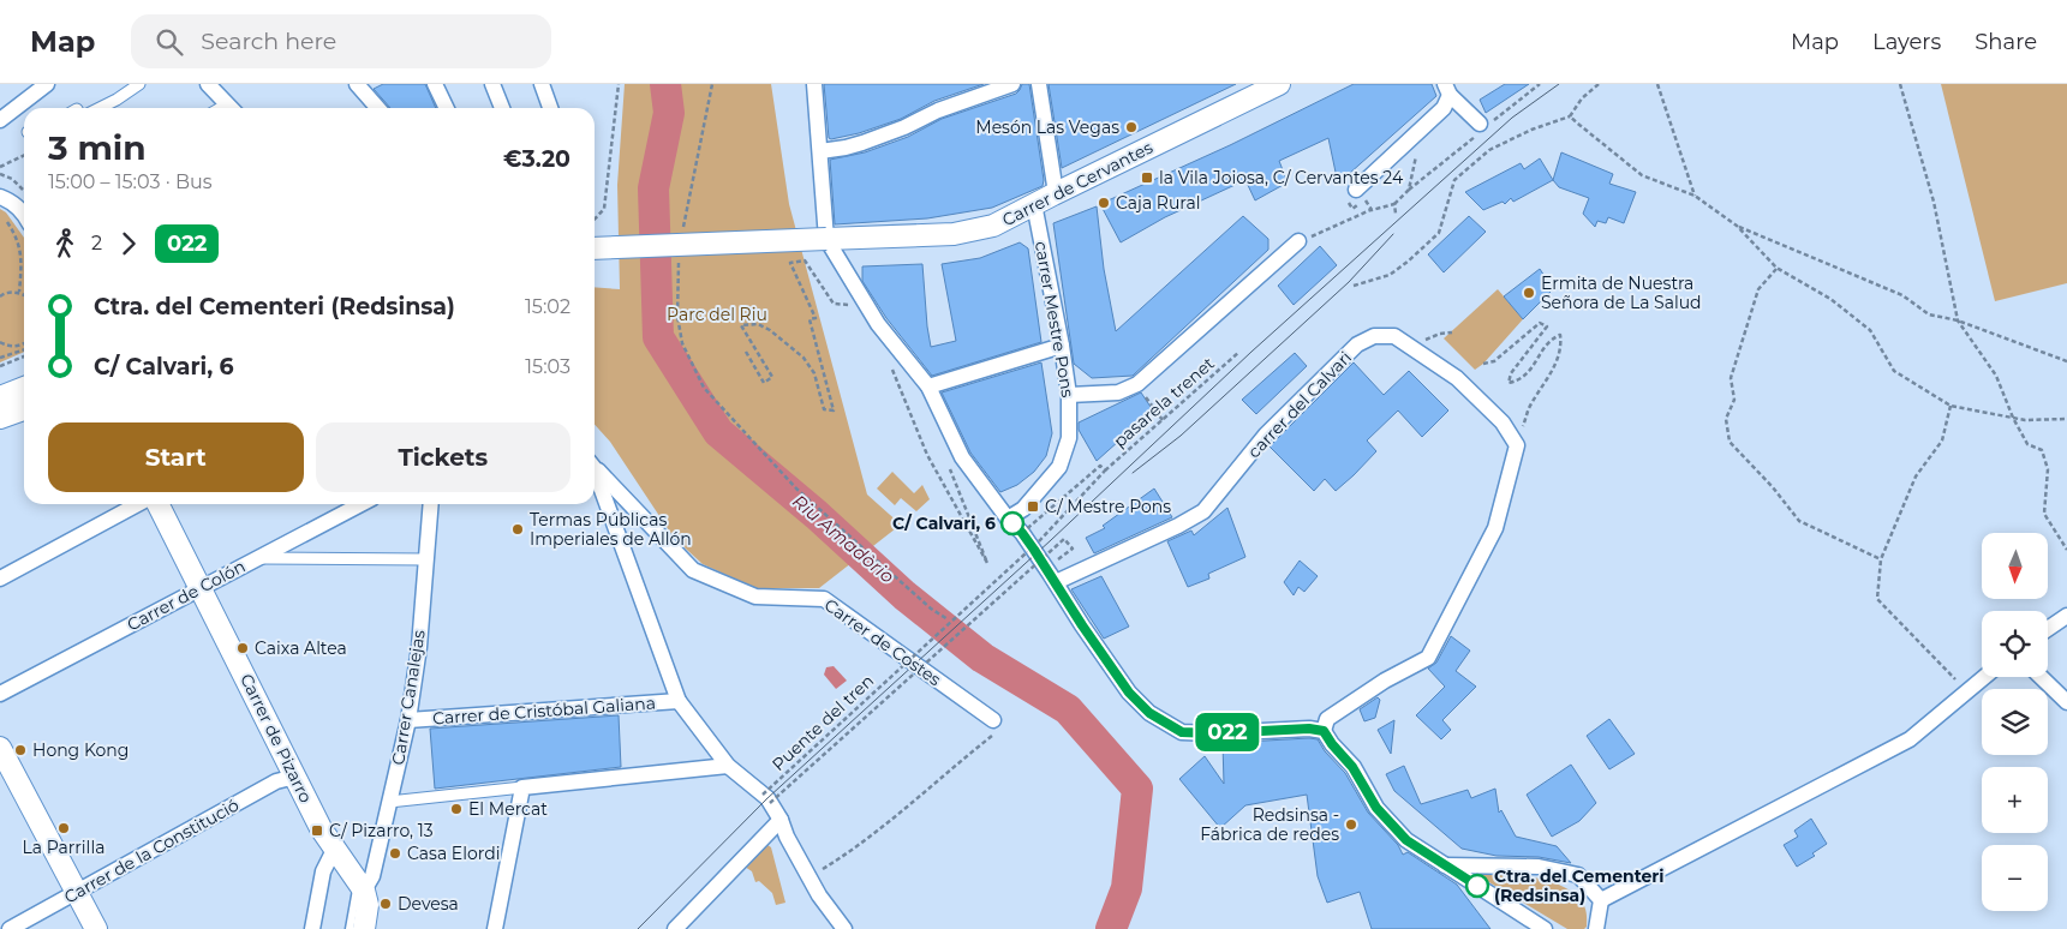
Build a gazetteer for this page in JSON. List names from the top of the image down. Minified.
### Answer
{"streets":{"main road":["Carrer de Cervantes","Carrer de Pizarro"],"street":["carrer Mestre Pons","carrer del Calvari","Carrer de Colón","Carrer de Costes","Carrer Canalejas","Carrer de Cristóbal Galiana","Carrer de la Constitució"],"path":["pasarela trenet","Puente del tren"]},"crossings":[["Carrer de Cervantes","carrer Mestre Pons"],["pasarela trenet","Puente del tren"],["Carrer de Colón","Carrer de Pizarro"],["Carrer Canalejas","Carrer de Cristóbal Galiana"],["Carrer Canalejas","Carrer de Pizarro"],["Carrer de Pizarro","Carrer de la Constitució"]],"water":["Riu Amadòrio"],"parks":["Parc del Riu"],"places":{"other":["Mesón Las Vegas","Caja Rural","Ermita de Nuestra Señora de La Salud","C/ Calvari, 6","Termas Públicas Imperiales de Allón","Caixa Altea","Hong Kong","El Mercat","Redsinsa - Fábrica de redes","La Parrilla","Casa Elordi","Ctra. del Cementeri (Redsinsa)","Devesa"],"transit":["la Vila Joiosa, C/ Cervantes 24","C/ Mestre Pons","C/ Pizarro, 13"]},"lines":["bus line 022"],"north":"bottom","page":{"header":"Map","search":"Search here","nav":["Map","Layers","Share"],"on_map":"022","heading":["3 min","15:00 – 15:03 · Bus","€3.20"],"legs":["2","022"],"list":[{"name":"Ctra. del Cementeri (Redsinsa)","value":"15:02"},{"name":"C/ Calvari, 6","value":"15:03"}],"buttons":["Start","Tickets"],"map_buttons":["+","−"]}}
